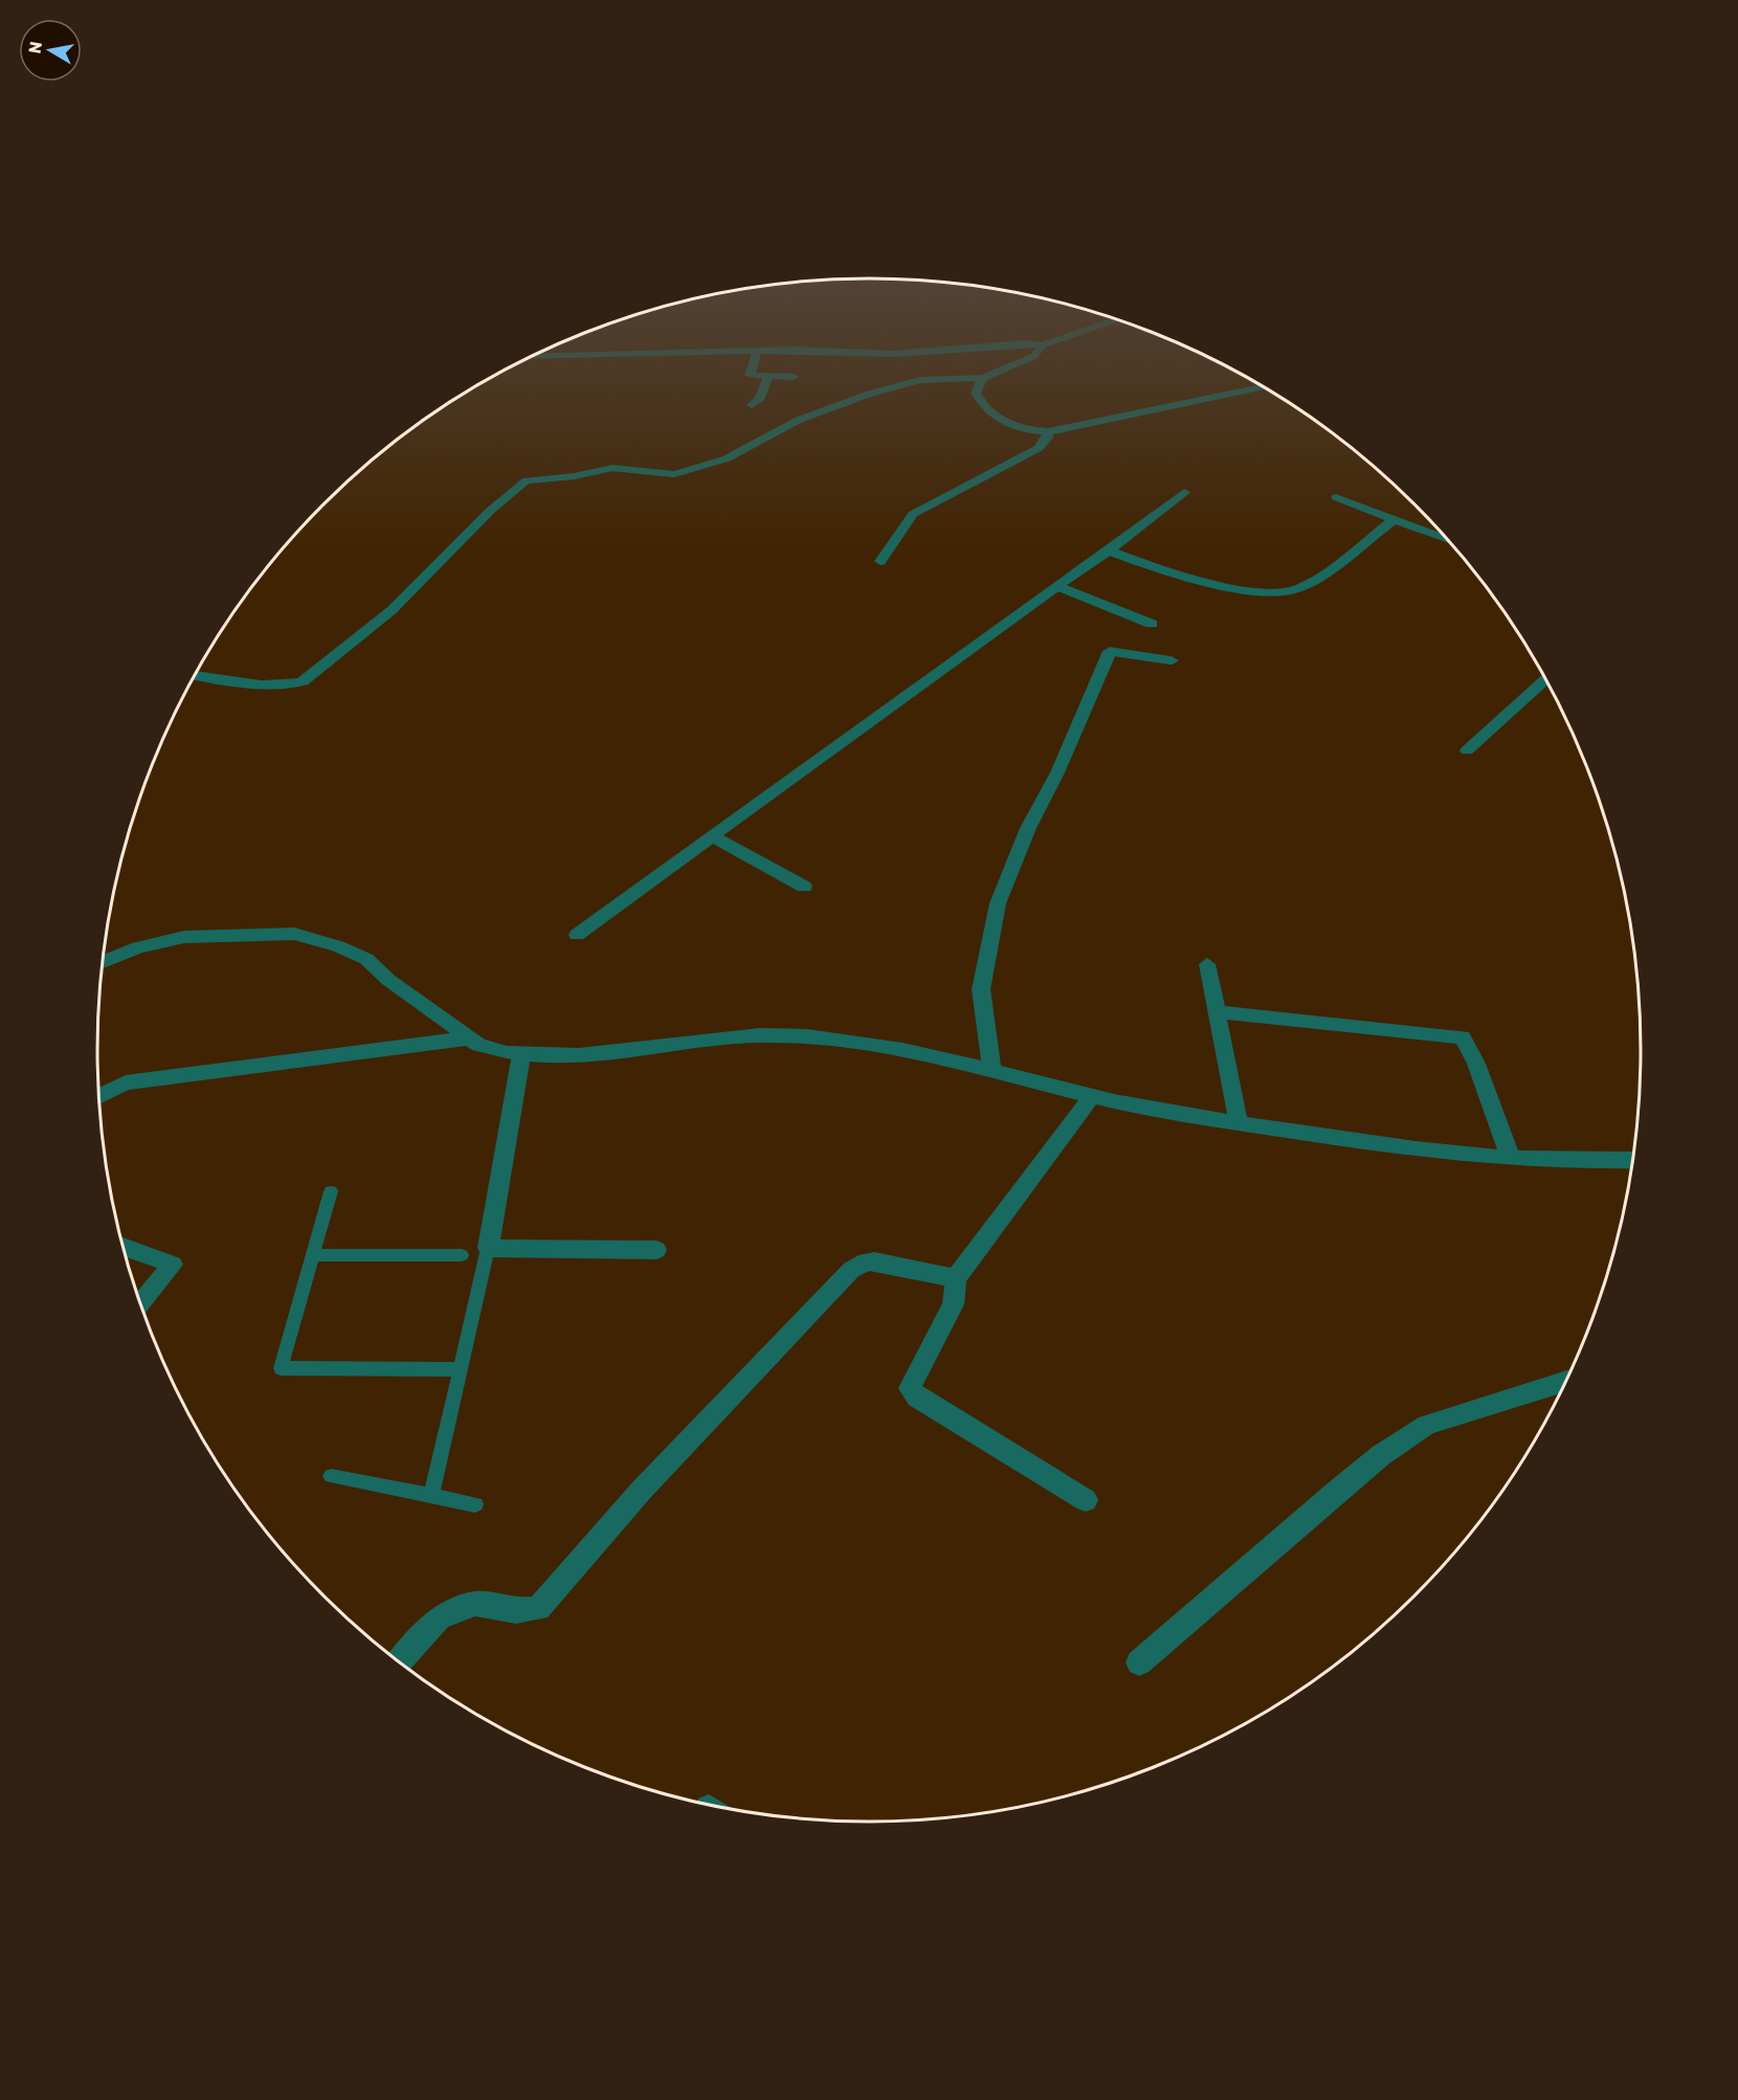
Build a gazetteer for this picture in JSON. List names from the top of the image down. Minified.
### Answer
{"north":"left"}
